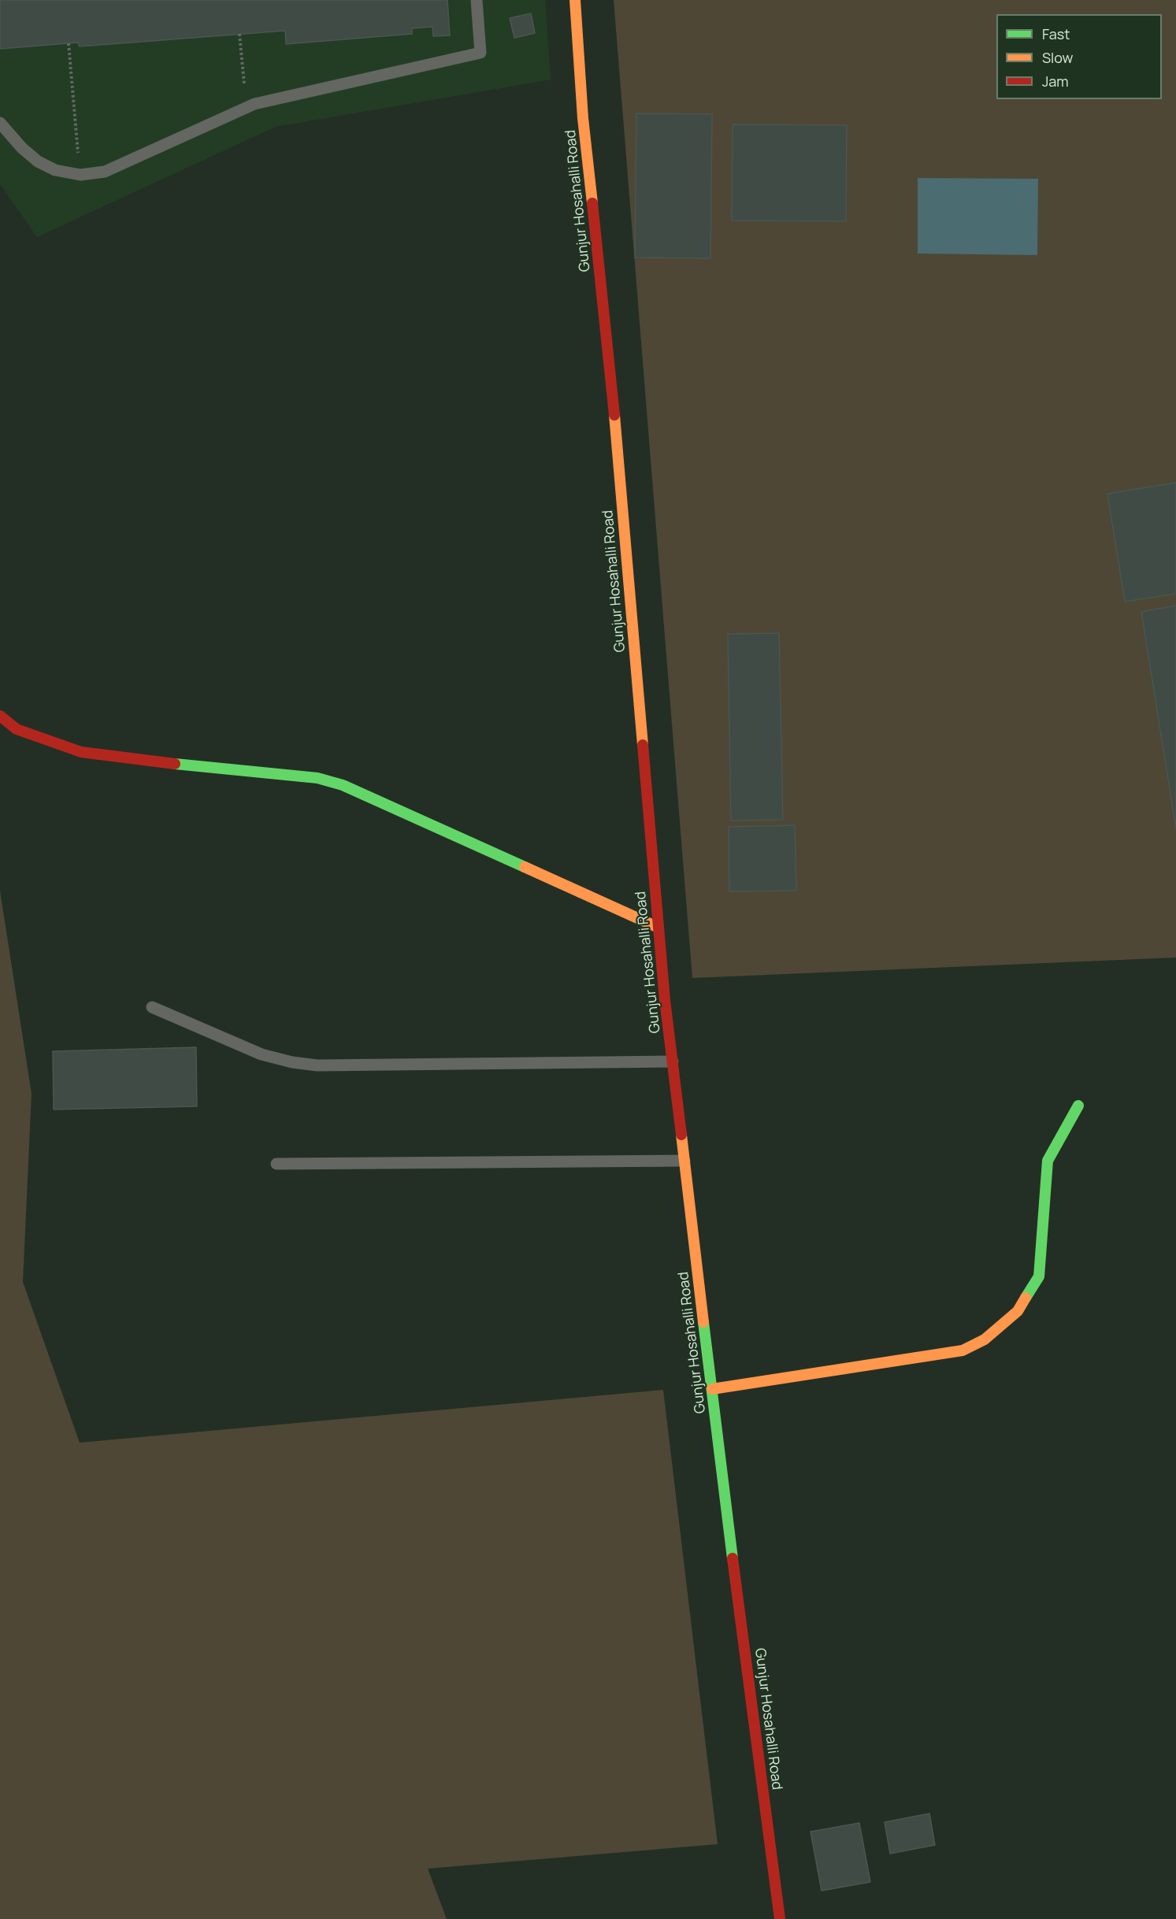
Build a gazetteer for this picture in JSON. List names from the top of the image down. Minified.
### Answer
{"streets":{"street":["Gunjur Hosahalli Road"]},"legend":["Fast","Slow","Jam"]}
